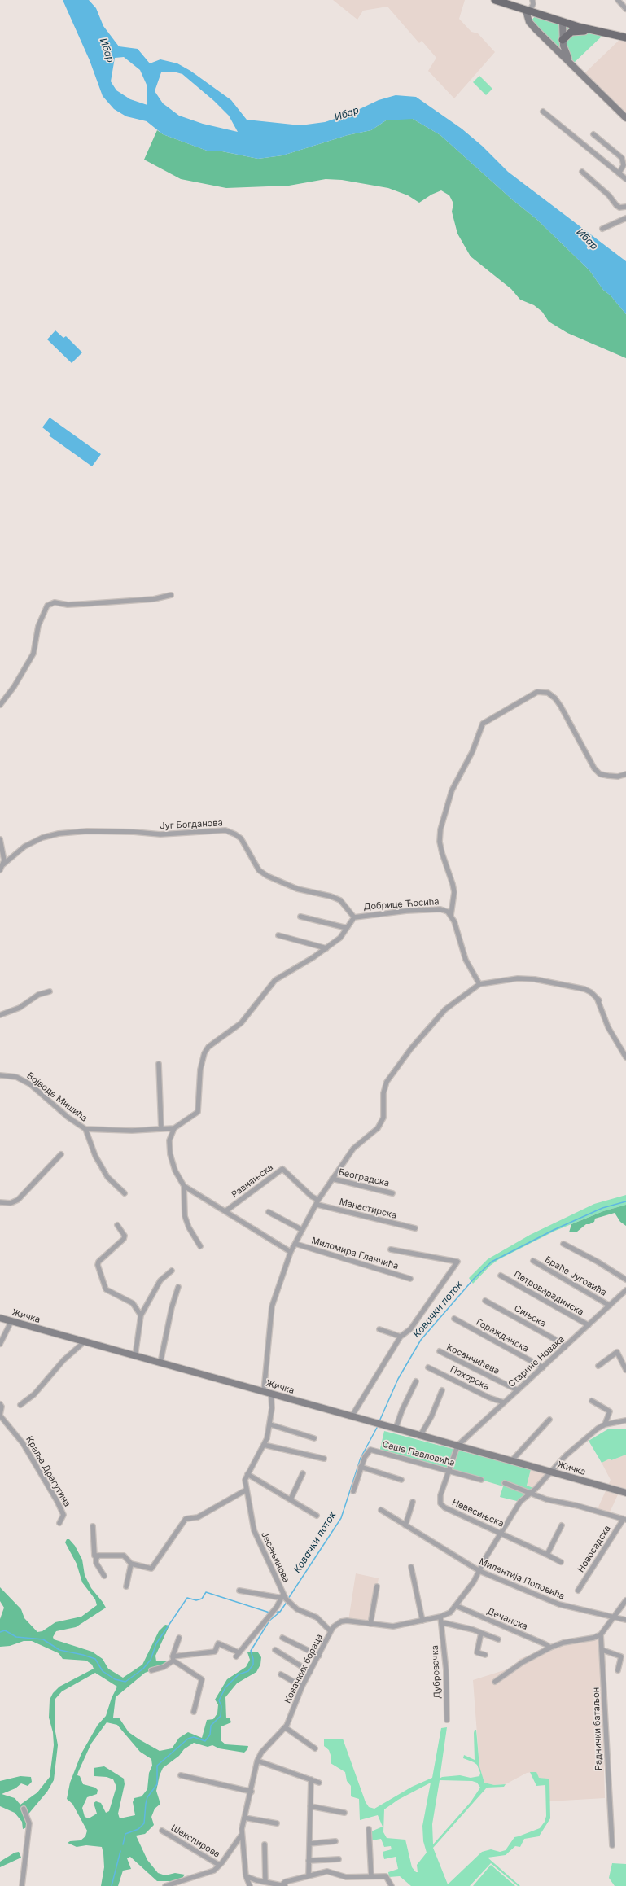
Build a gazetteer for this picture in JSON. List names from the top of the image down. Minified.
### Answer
{"streets":{"main road":["Жичка"],"street":["Југ Богданова","Добрице Ћосића","Војводе Мишића","Београдска","Равнањска","Манастирска","Миломира Главчића","Браће Југовића","Петроварадинска","Сињска","Горажданска","Косанчићева","Старине Новака","Похорска","Саше Павловића","Краља Драгутина","Невесињска","Новосадска","Јесењинова","Милентија Поповића","Дечанска","Ковачких бораца","Дубровачка","Раднички батаљон","Шекспирова"]},"crossings":[["Југ Богданова","Добрице Ћосића"],["Равнањска","Манастирска"],["Браће Југовића","Старине Новака"],["Петроварадинска","Старине Новака"],["Жичка","Старине Новака"],["Жичка","Невесињска"],["Жичка","Ковачких бораца"],["Сињска","Старине Новака"],["Горажданска","Старине Новака"],["Косанчићева","Старине Новака"],["Старине Новака","Похорска"],["Старине Новака","Невесињска"],["Саше Павловића","Невесињска"],["Невесињска","Ковачких бораца"],["Јесењинова","Ковачких бораца"],["Милентија Поповића","Ковачких бораца"],["Дечанска","Ковачких бораца"],["Ковачких бораца","Дубровачка"],["Ковачких бораца","Шекспирова"]],"water":["Ибар","Ковачки поток"]}
